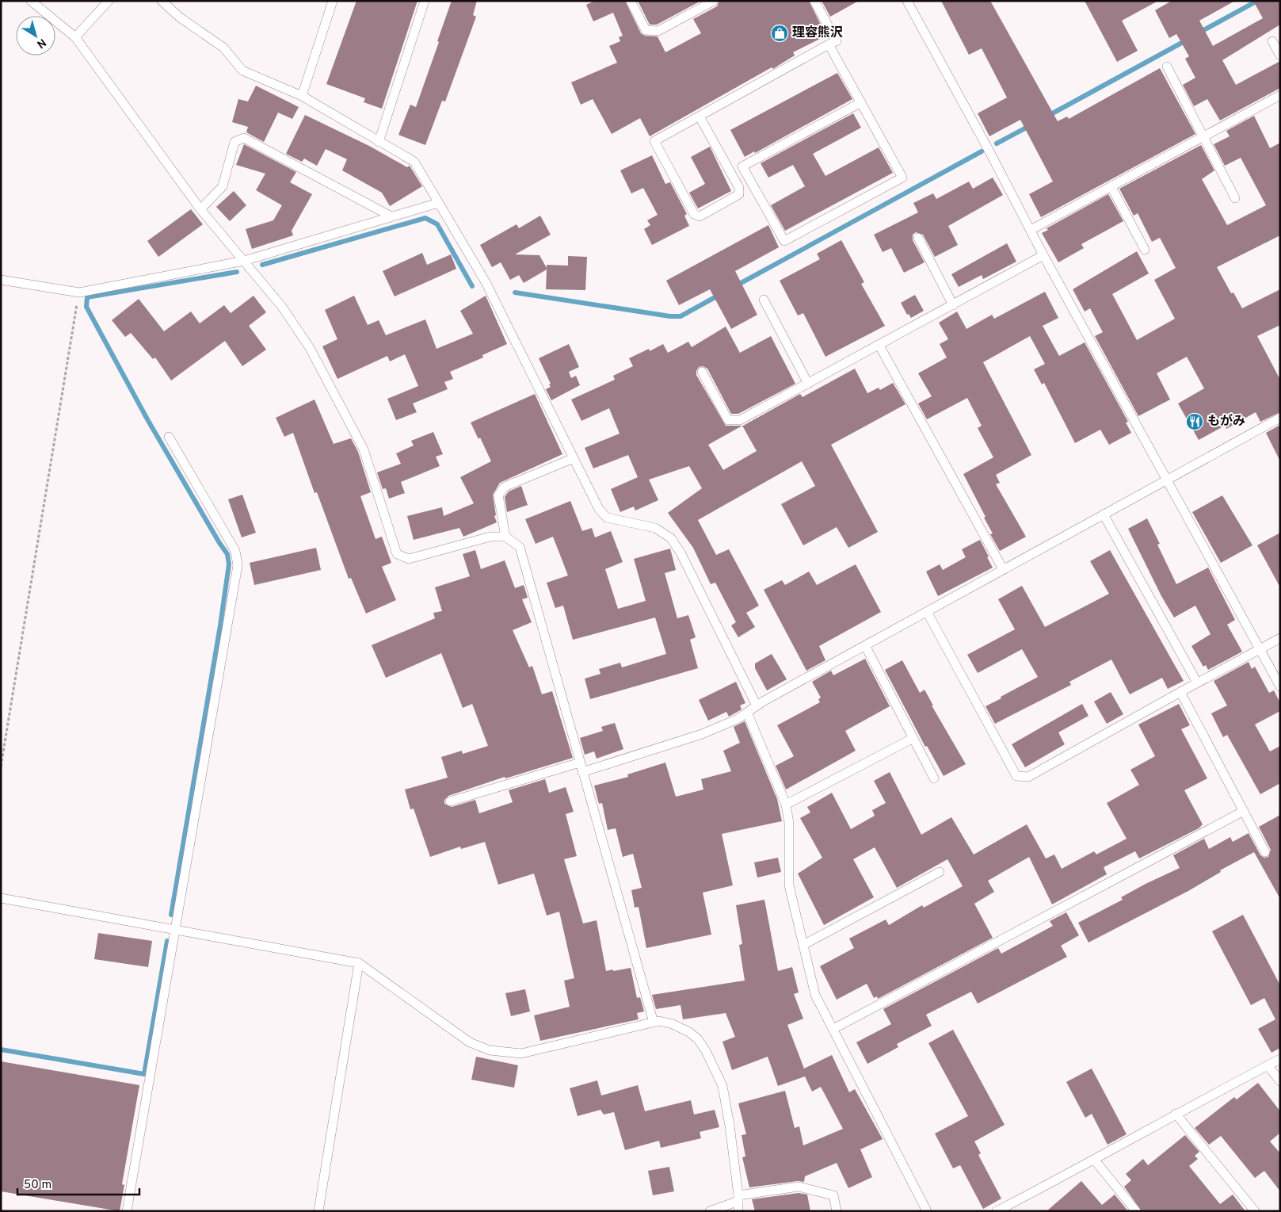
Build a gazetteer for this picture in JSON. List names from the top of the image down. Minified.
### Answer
{"places":{"shop":["理容熊沢"],"restaurant":["もがみ"]},"scale_bar":"50 m","north":"bottom right"}
